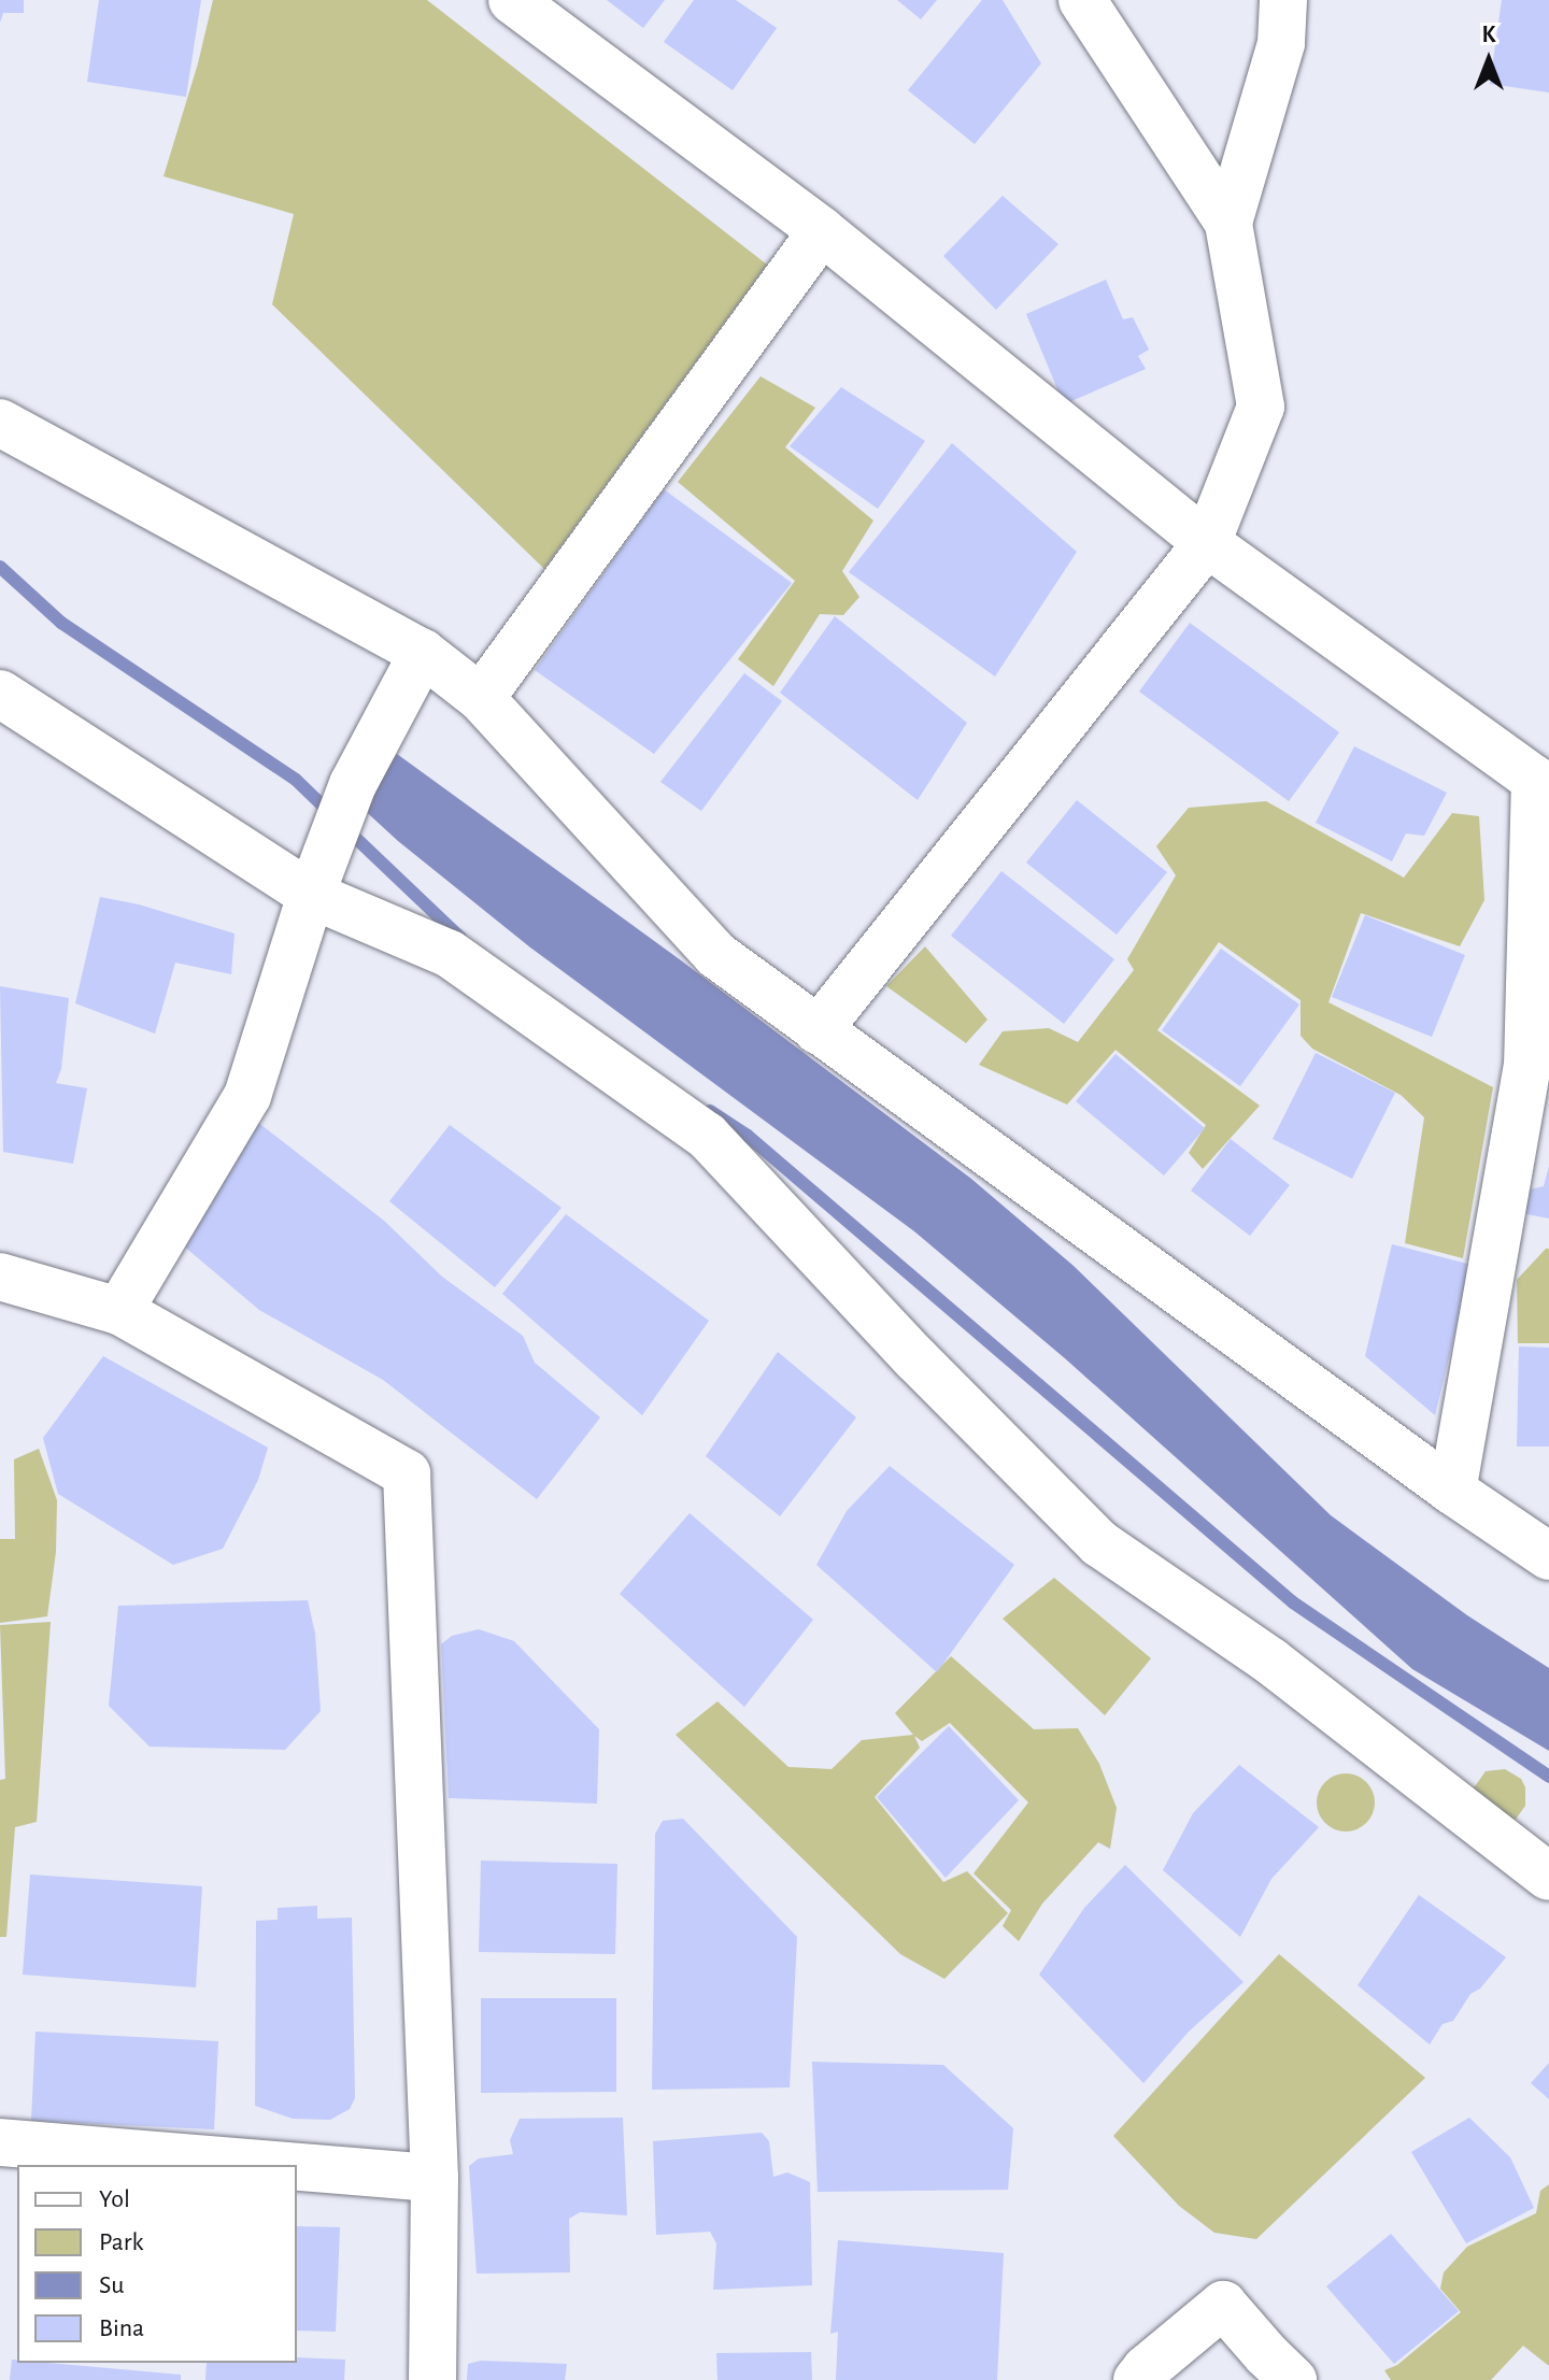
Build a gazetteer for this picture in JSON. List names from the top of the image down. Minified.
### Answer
{"legend":["Yol","Park","Su","Bina"],"north":"top"}
